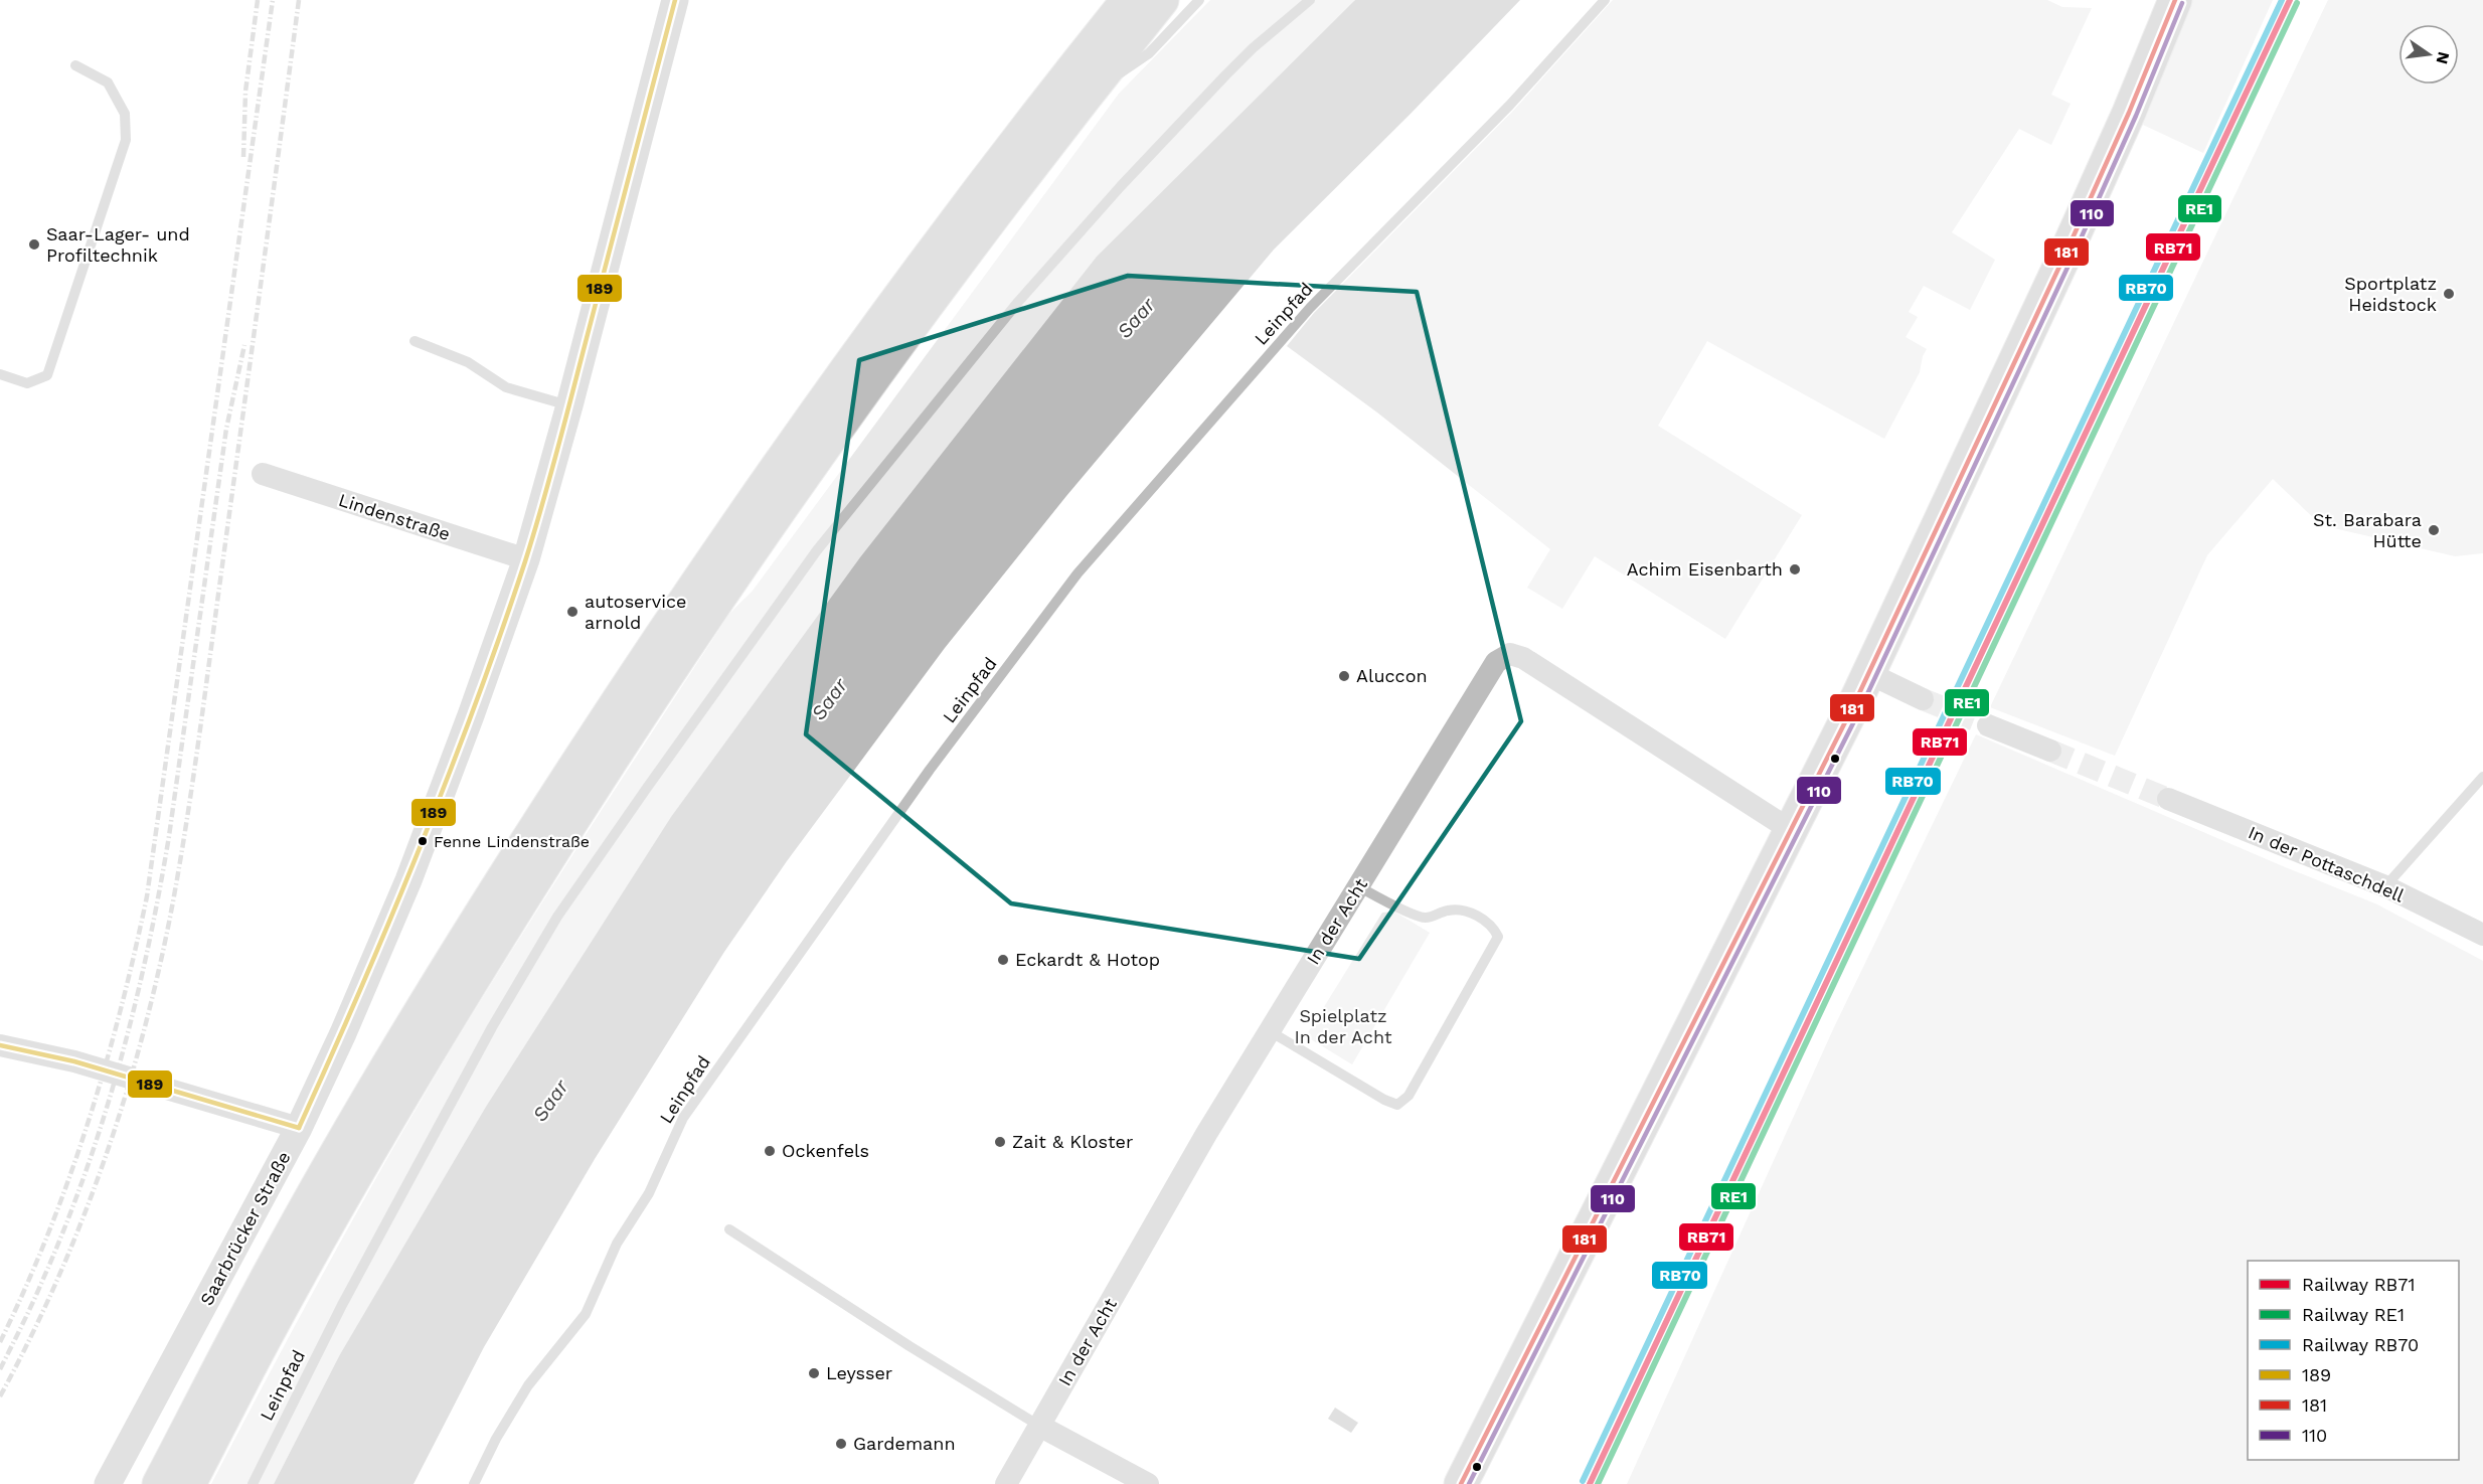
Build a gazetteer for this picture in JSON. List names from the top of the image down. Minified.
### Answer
{"streets":{"street":["Lindenstraße","In der Pottaschdell","In der Acht","Saarbrücker Straße"],"lane":["Leinpfad"]},"crossings":[["Lindenstraße","Saarbrücker Straße"]],"water":["Saar"],"parks":["Spielplatz In der Acht"],"places":["Saar-Lager- und Profiltechnik","Sportplatz Heidstock","St. Barabara Hütte","Achim Eisenbarth","autoservice arnold","Aluccon","Fenne Lindenstraße","Eckardt & Hotop","Zait & Kloster","Ockenfels","Leysser","Gardemann"],"lines":["rail line RB71","rail line RB70","transit line 189","transit line 181","rail line RE1","transit line 110"],"legend":["Railway RB71","Railway RE1","Railway RB70","189","181","110"],"north":"right"}
